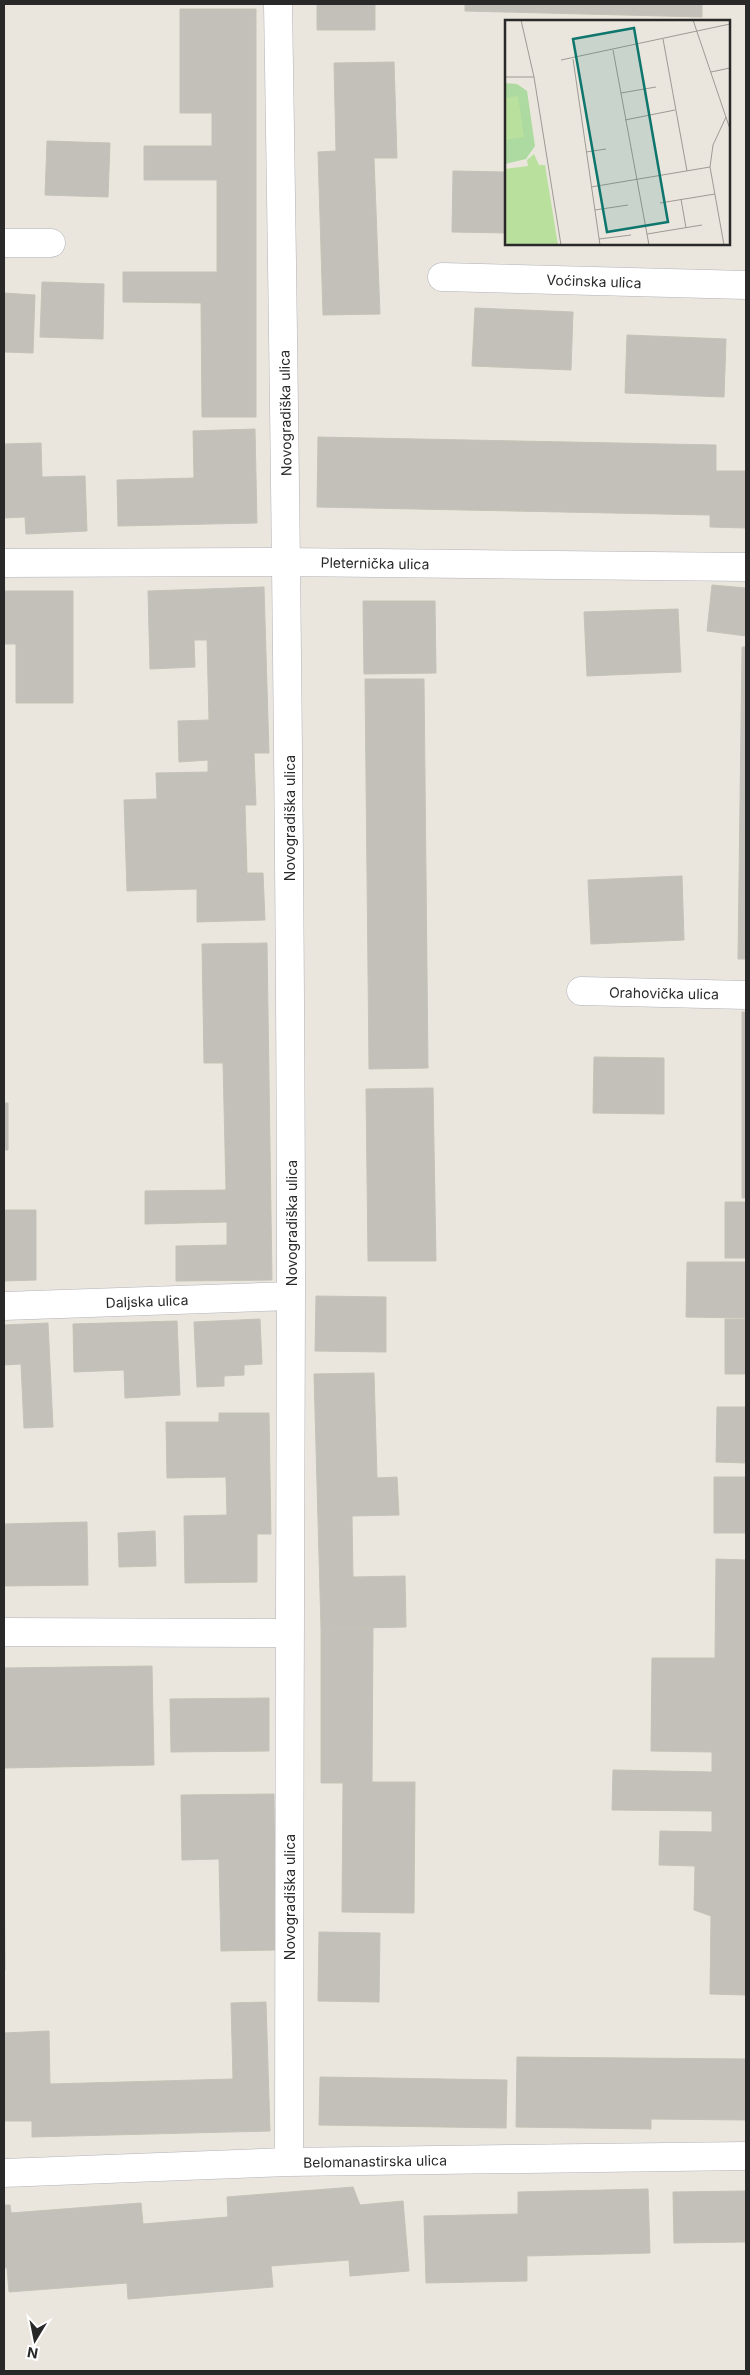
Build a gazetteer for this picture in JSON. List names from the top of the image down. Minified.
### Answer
{"streets":{"street":["Voćinska ulica","Novogradiška ulica","Pleternička ulica","Orahovička ulica","Daljska ulica","Belomanastirska ulica"]},"crossings":[["Novogradiška ulica","Pleternička ulica"],["Novogradiška ulica","Daljska ulica"],["Novogradiška ulica","Belomanastirska ulica"]],"north":"bottom"}
